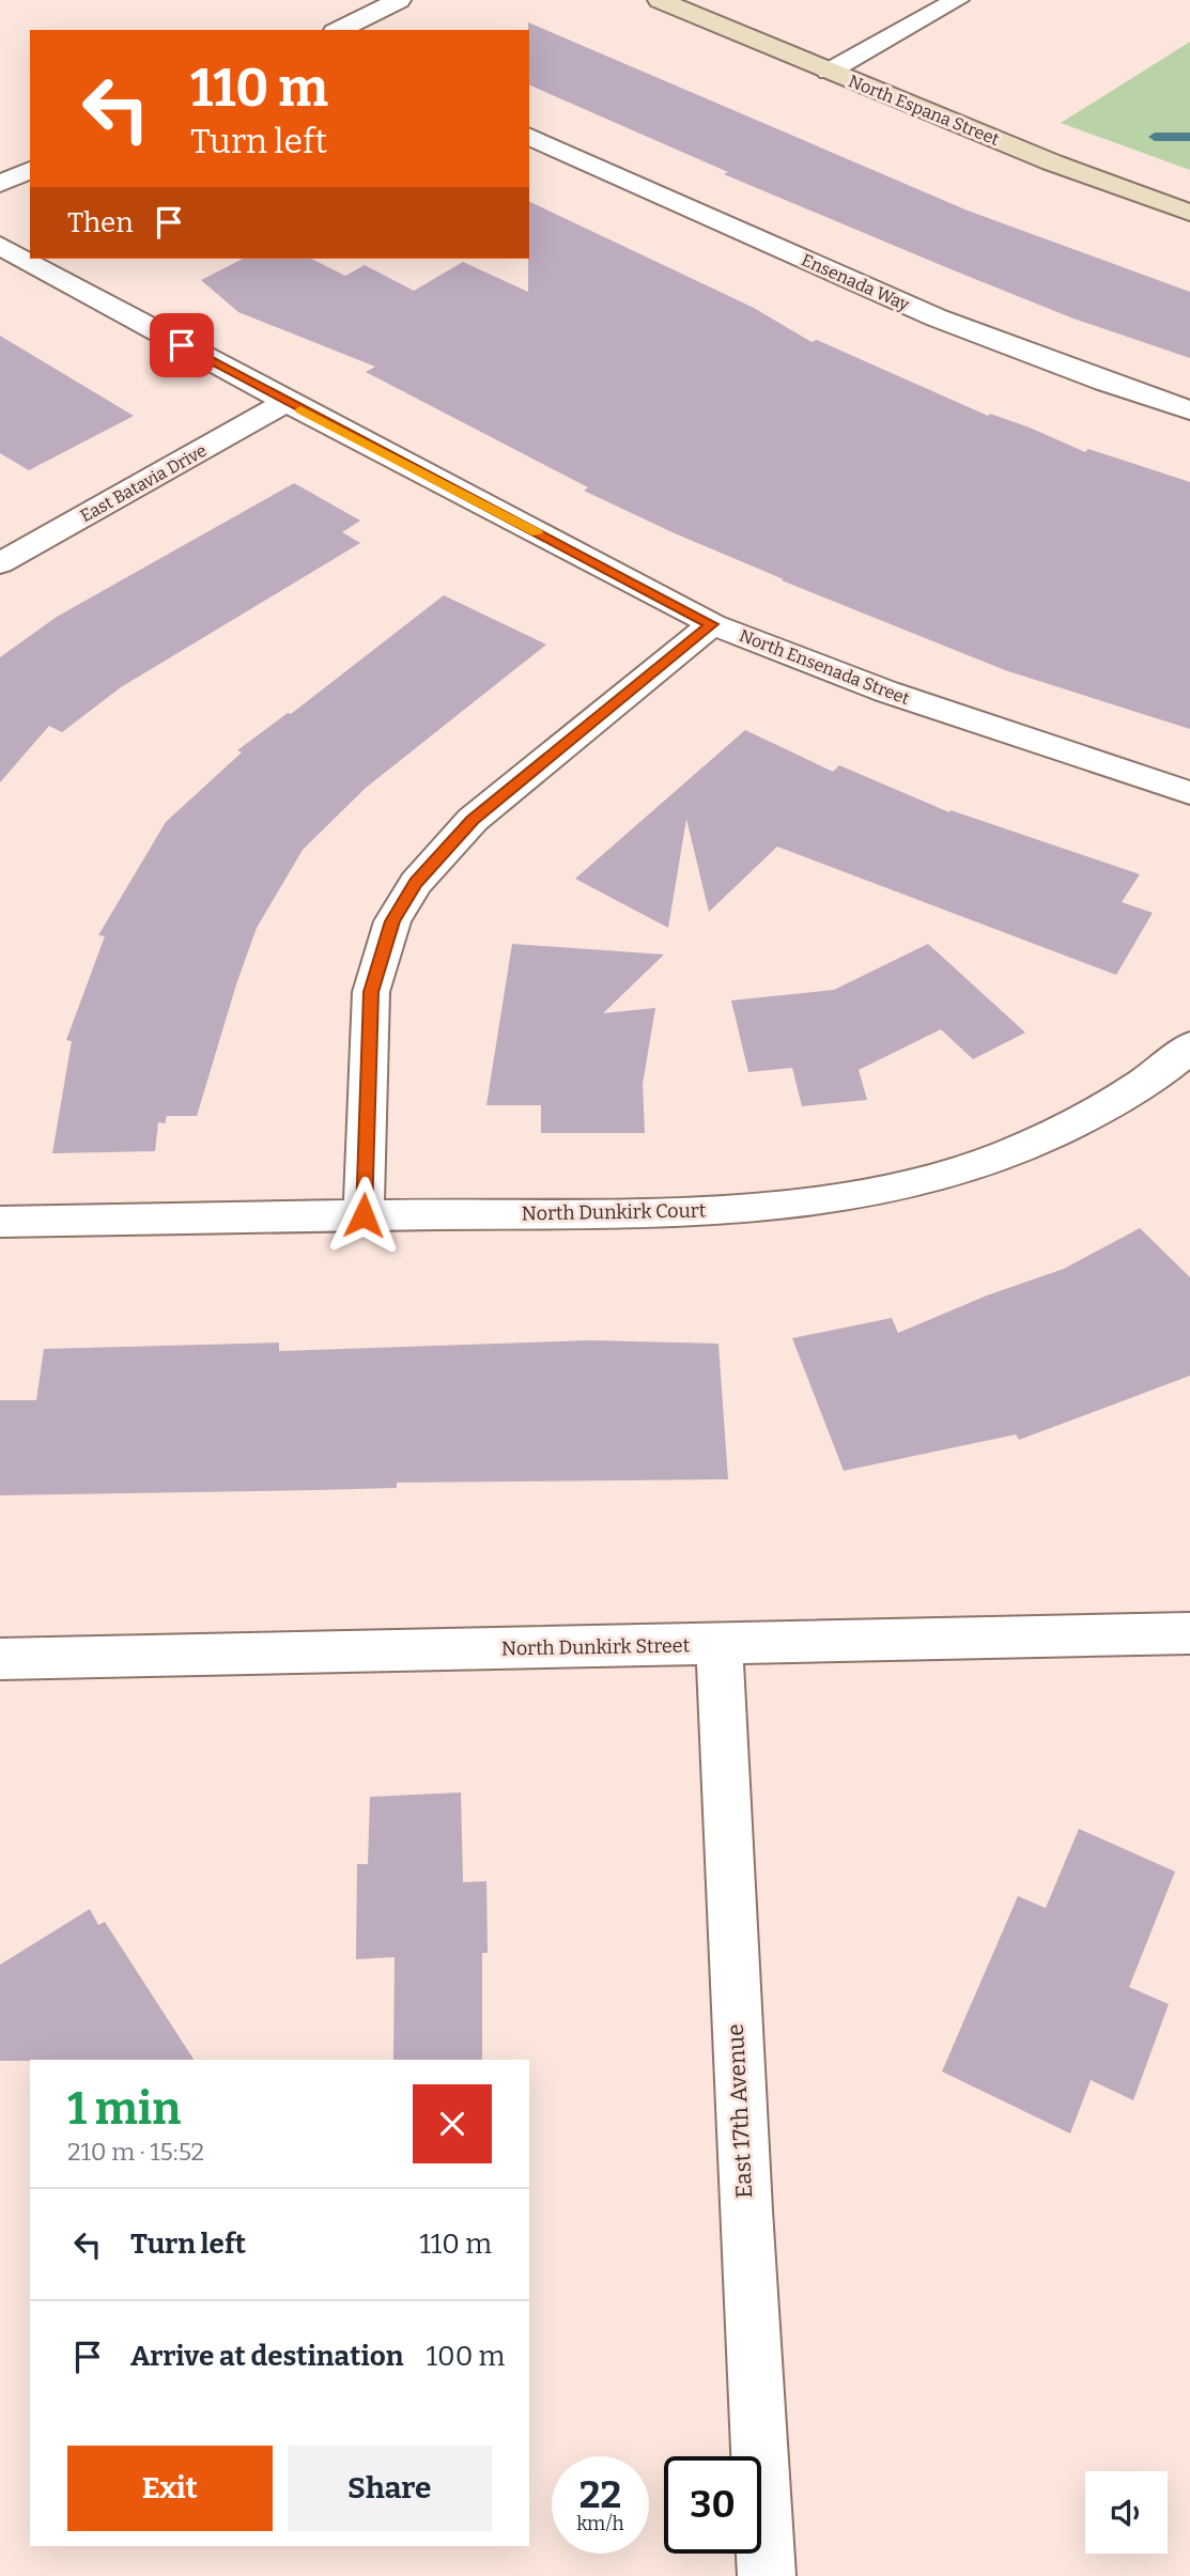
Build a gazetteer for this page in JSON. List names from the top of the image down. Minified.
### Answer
{"streets":{"street":["North Espana Street","Ensenada Way","East Batavia Drive","North Ensenada Street","North Dunkirk Court","North Dunkirk Street","East 17th Avenue"]},"crossings":[["East Batavia Drive","North Ensenada Street"],["North Dunkirk Street","East 17th Avenue"]],"page":{"turn":["110 m","Turn left"],"then":"Then","heading":["1 min","210 m · 15:52"],"list":[{"name":"Turn left","value":"110 m"},{"name":"Arrive at destination","value":"100 m"}],"buttons":["Exit","Share"],"speed":"22 km/h","limit":"30"}}
